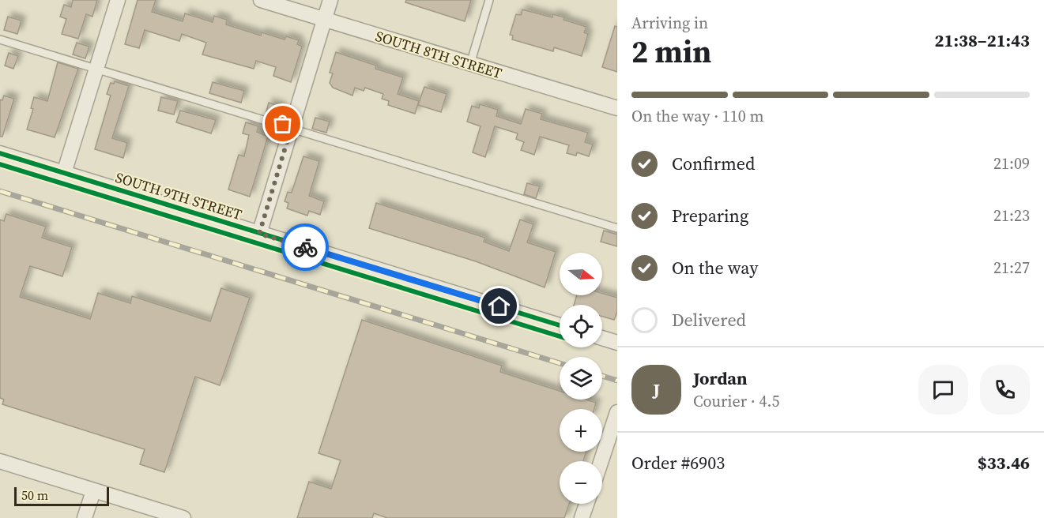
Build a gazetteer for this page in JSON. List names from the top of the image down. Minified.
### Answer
{"streets":{"street":["SOUTH 8TH STREET","SOUTH 9TH STREET"]},"scale_bar":"50 m","north":"right","page":{"heading":["2 min","Arriving in","21:38–21:43"],"panel":["Jordan","Courier · 4.5","Order #6903","$33.46"],"bar":"On the way · 110 m","list":[["Confirmed","21:09"],["Preparing","21:23"],["On the way","21:27"],"Delivered"],"map_buttons":["+","−"],"round":"J","scale":"50 m"}}
